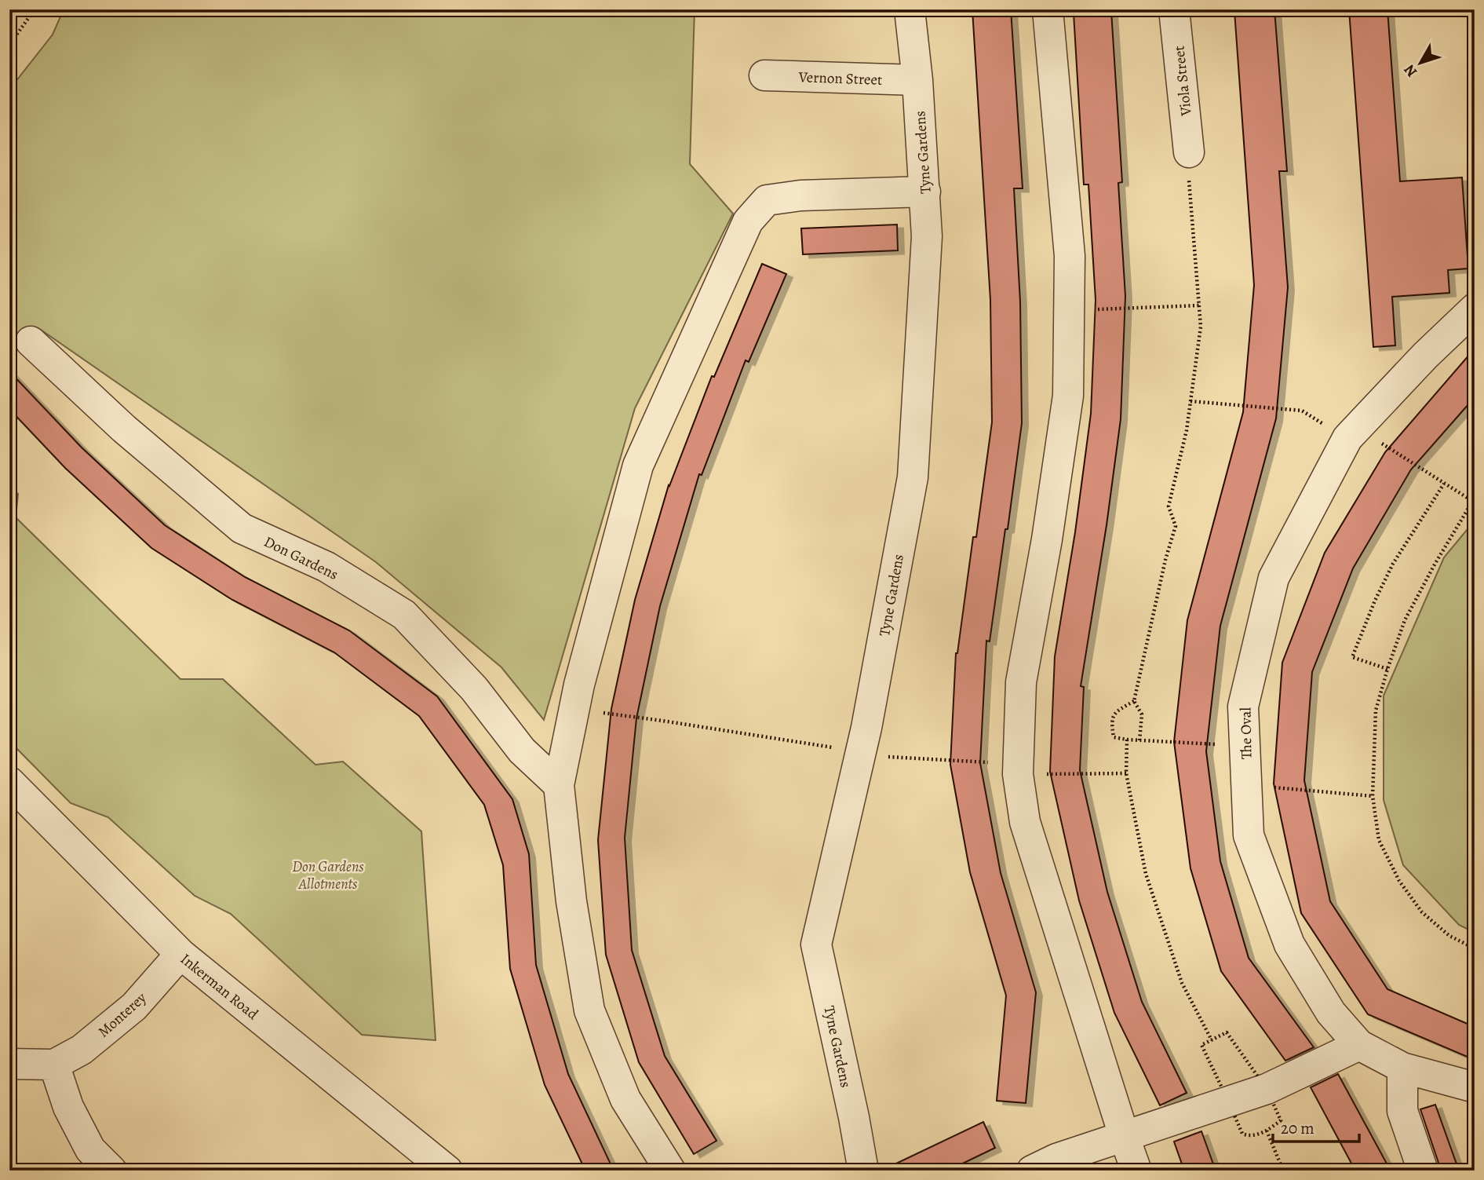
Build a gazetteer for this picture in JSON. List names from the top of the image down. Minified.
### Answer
{"streets":{"street":["Vernon Street","Viola Street","Tyne Gardens","Don Gardens","The Oval","Inkerman Road","Monterey"]},"crossings":[["Vernon Street","Tyne Gardens"],["Inkerman Road","Monterey"]],"parks":["Don Gardens Allotments"],"scale_bar":"20 m","north":"bottom left"}
